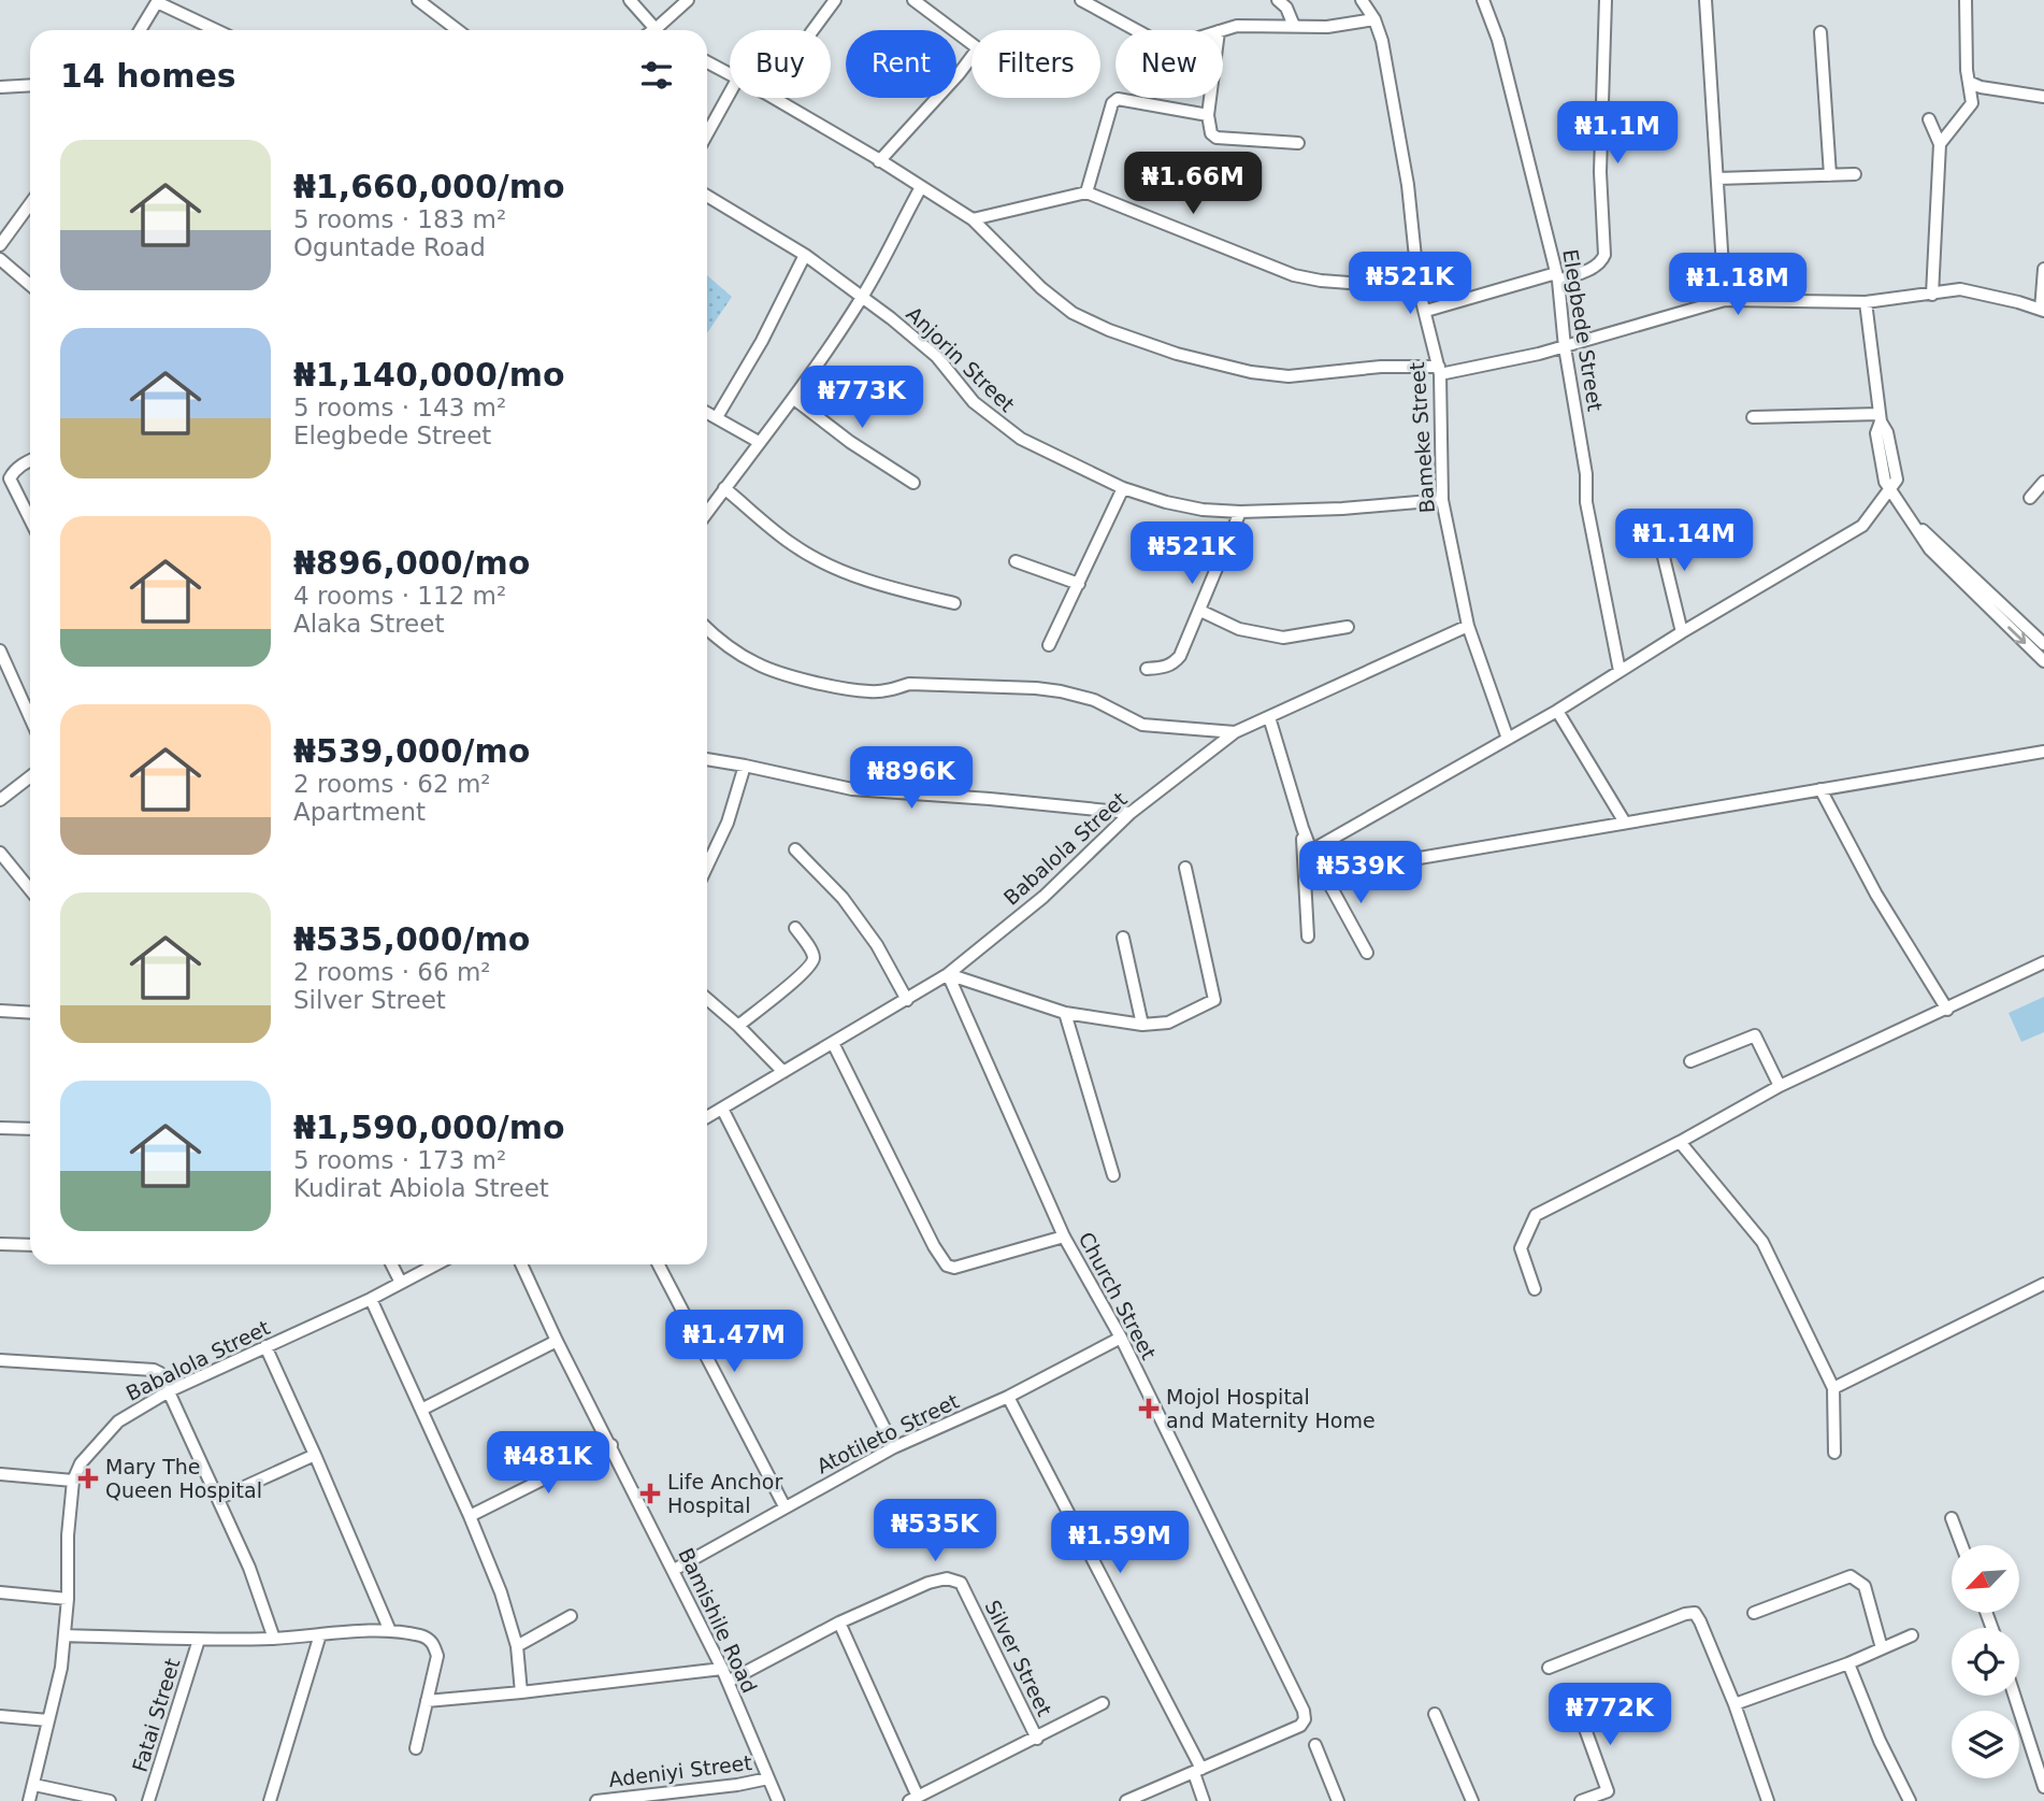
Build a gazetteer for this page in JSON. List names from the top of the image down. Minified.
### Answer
{"streets":{"street":["Elegbede Street","Anjorin Street","Bameke Street","Babalola Street","Church Street","Atotileto Street","Bamishile Road","Silver Street","Fatai Street","Adeniyi Street"]},"crossings":[["Anjorin Street","Bameke Street"],["Bameke Street","Babalola Street"],["Babalola Street","Church Street"],["Church Street","Atotileto Street"],["Atotileto Street","Bamishile Road"],["Bamishile Road","Silver Street"],["Bamishile Road","Adeniyi Street"]],"places":{"health":["Mojol Hospital and Maternity Home","Mary The Queen Hospital","Life Anchor Hospital"]},"north":"bottom left","page":{"chip":["Buy","Rent","Filters","New"],"heading":"14 homes","price":["₦1.1M","₦1.66M","₦521K","₦1.18M","₦773K","₦1.14M","₦521K","₦896K","₦539K","₦1.47M","₦481K","₦535K","₦1.59M","₦772K"],"list":[{"name":"₦1,660,000/mo","note":"5 rooms · 183 m² · Oguntade Road"},{"name":"₦1,140,000/mo","note":"5 rooms · 143 m² · Elegbede Street"},{"name":"₦896,000/mo","note":"4 rooms · 112 m² · Alaka Street"},{"name":"₦539,000/mo","note":"2 rooms · 62 m² · Apartment"},{"name":"₦535,000/mo","note":"2 rooms · 66 m² · Silver Street"},{"name":"₦1,590,000/mo","note":"5 rooms · 173 m² · Kudirat Abiola Street"}]}}
